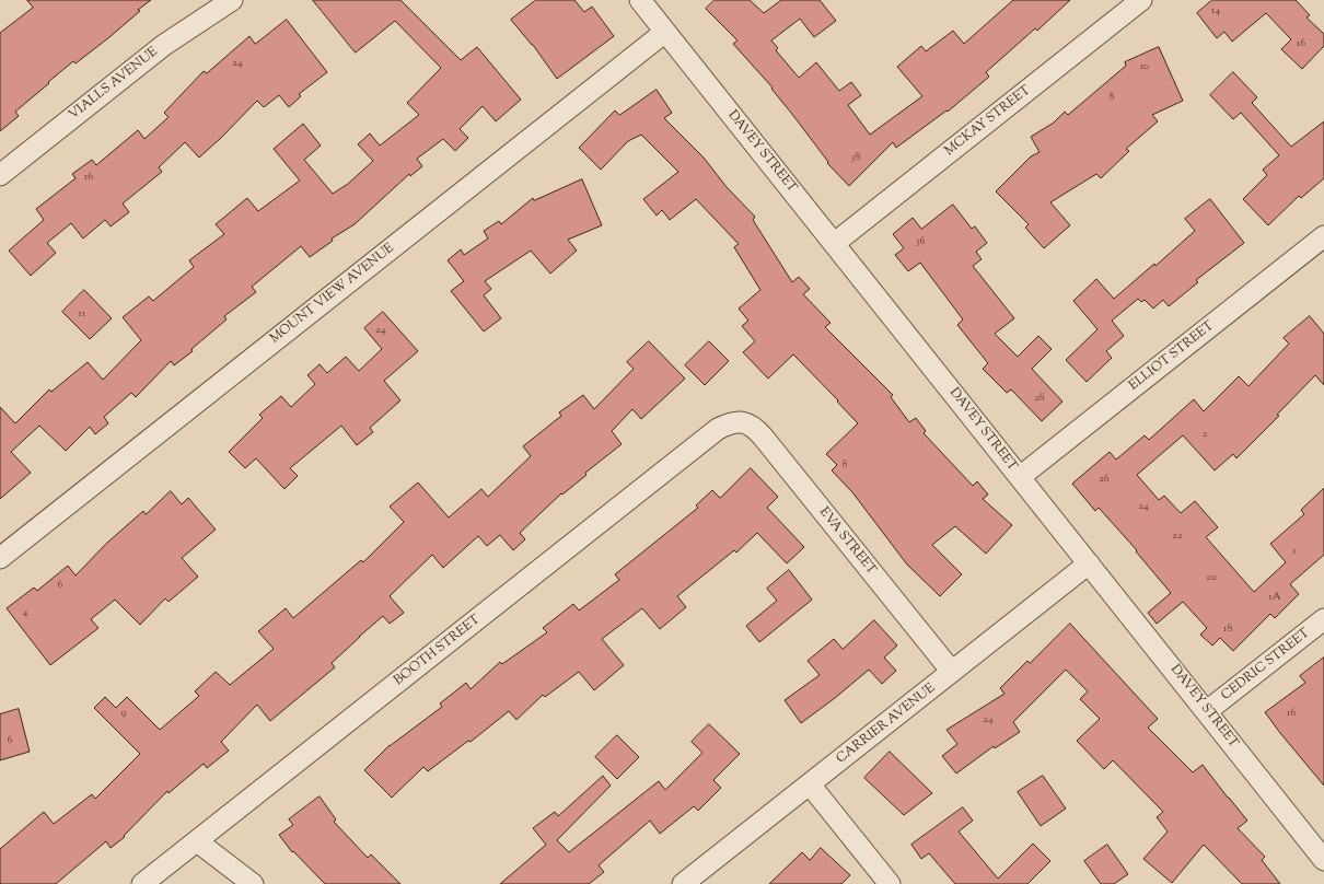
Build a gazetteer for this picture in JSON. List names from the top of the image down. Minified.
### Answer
{"streets":{"street":["VIALLS AVENUE","MCKAY STREET","DAVEY STREET","MOUNT VIEW AVENUE","ELLIOT STREET","EVA STREET","BOOTH STREET","CEDRIC STREET","CARRIER AVENUE"]},"crossings":[["MCKAY STREET","DAVEY STREET"],["DAVEY STREET","MOUNT VIEW AVENUE"],["DAVEY STREET","ELLIOT STREET"],["DAVEY STREET","CEDRIC STREET"],["DAVEY STREET","CARRIER AVENUE"],["EVA STREET","BOOTH STREET"],["EVA STREET","CARRIER AVENUE"]],"house_numbers":["14","16","24","10","8","38","16","36","11","24","28","2","8","26","24","22","1","20","6","1A","4","18","9","16","24","6"]}
